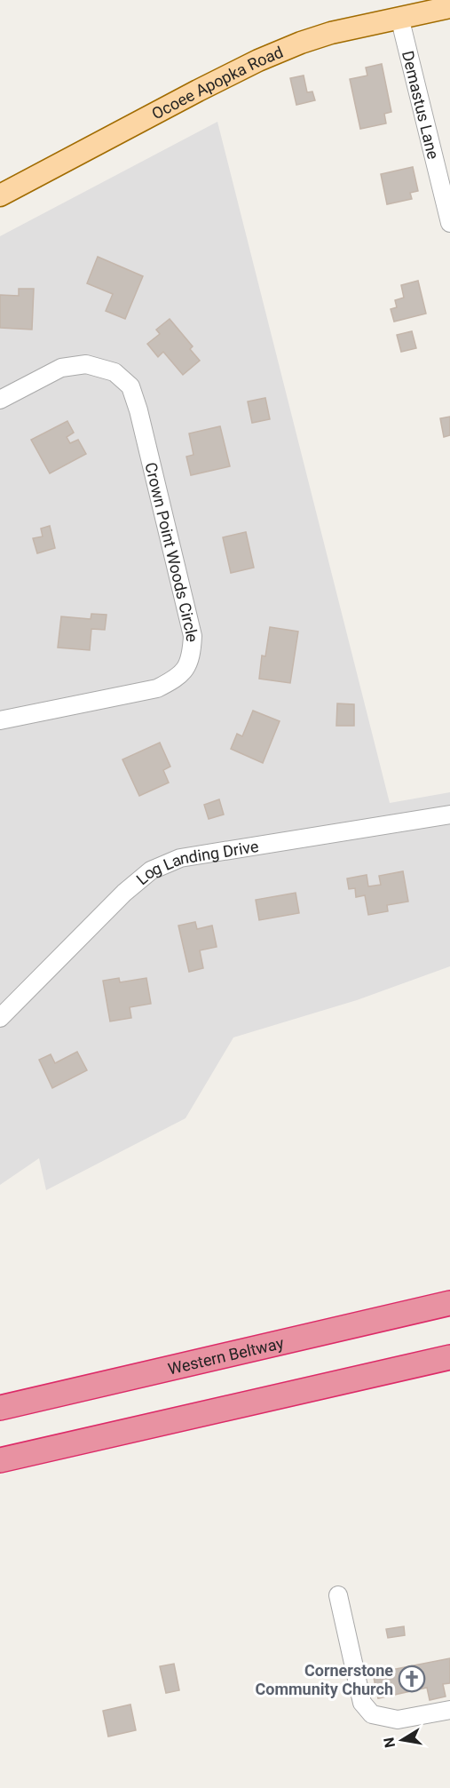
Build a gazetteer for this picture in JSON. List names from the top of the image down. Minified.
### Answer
{"streets":{"highway":["Western Beltway"],"main road":["Ocoee Apopka Road"],"street":["Demastus Lane","Crown Point Woods Circle","Log Landing Drive"]},"crossings":[["Ocoee Apopka Road","Demastus Lane"]],"places":{"church":["Cornerstone Community Church"]},"north":"left"}
